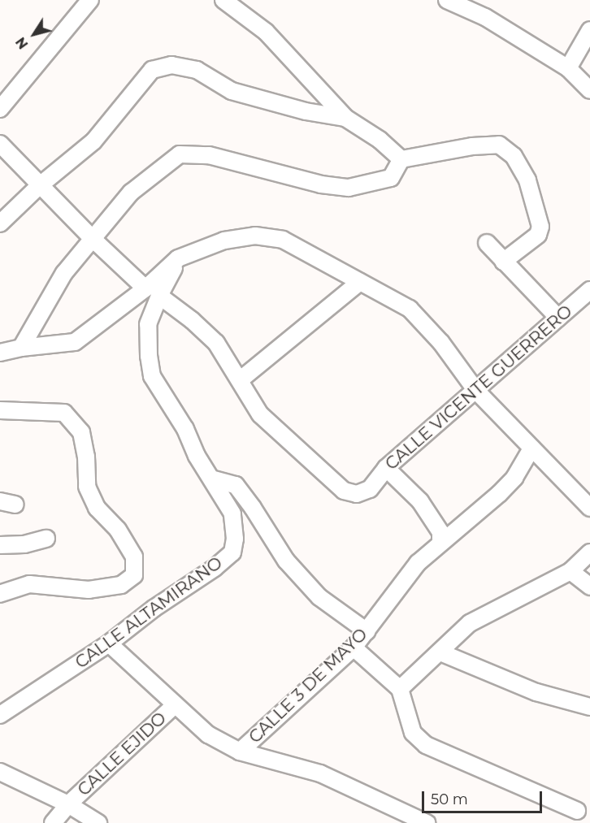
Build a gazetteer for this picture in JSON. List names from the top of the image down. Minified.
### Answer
{"streets":{"street":["CALLE VICENTE GUERRERO","CALLE ALTAMIRANO","CALLE 3 DE MAYO","CALLE EJIDO"]},"scale_bar":"50 m","north":"bottom left"}
